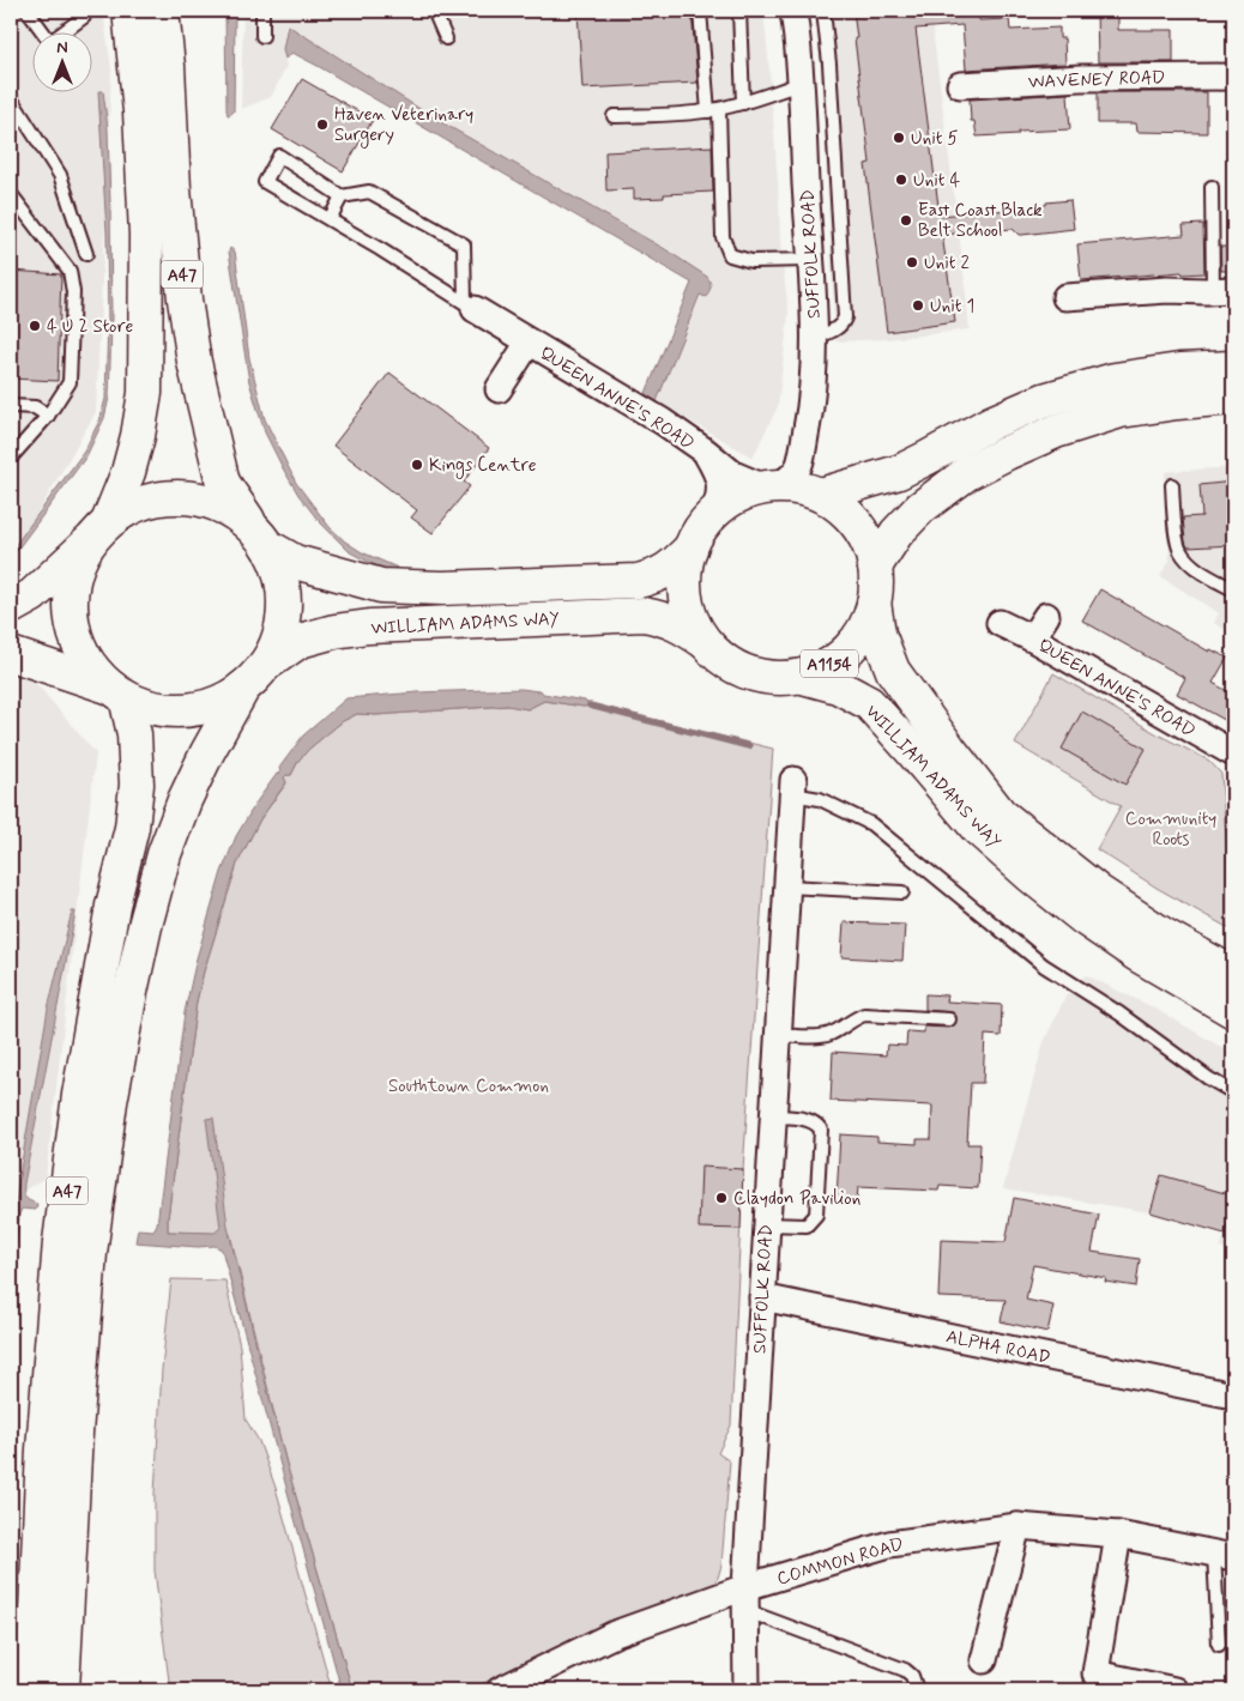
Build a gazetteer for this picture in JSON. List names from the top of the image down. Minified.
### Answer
{"streets":{"main road":["A47","WILLIAM ADAMS WAY","A1154"],"street":["WAVENEY ROAD","SUFFOLK ROAD","QUEEN ANNE'S ROAD","ALPHA ROAD","COMMON ROAD"]},"crossings":[["SUFFOLK ROAD","QUEEN ANNE'S ROAD"],["SUFFOLK ROAD","WILLIAM ADAMS WAY"],["SUFFOLK ROAD","A1154"],["SUFFOLK ROAD","ALPHA ROAD"],["SUFFOLK ROAD","COMMON ROAD"],["A47","WILLIAM ADAMS WAY"],["QUEEN ANNE'S ROAD","WILLIAM ADAMS WAY"],["QUEEN ANNE'S ROAD","A1154"],["WILLIAM ADAMS WAY","A1154"]],"parks":["Community Roots","Southtown Common"],"places":["Haven Veterinary Surgery","Unit 5","Unit 4","East Coast Black Belt School","Unit 2","Unit 1","4 U 2 Store","Kings Centre","Claydon Pavilion"],"north":"top"}
